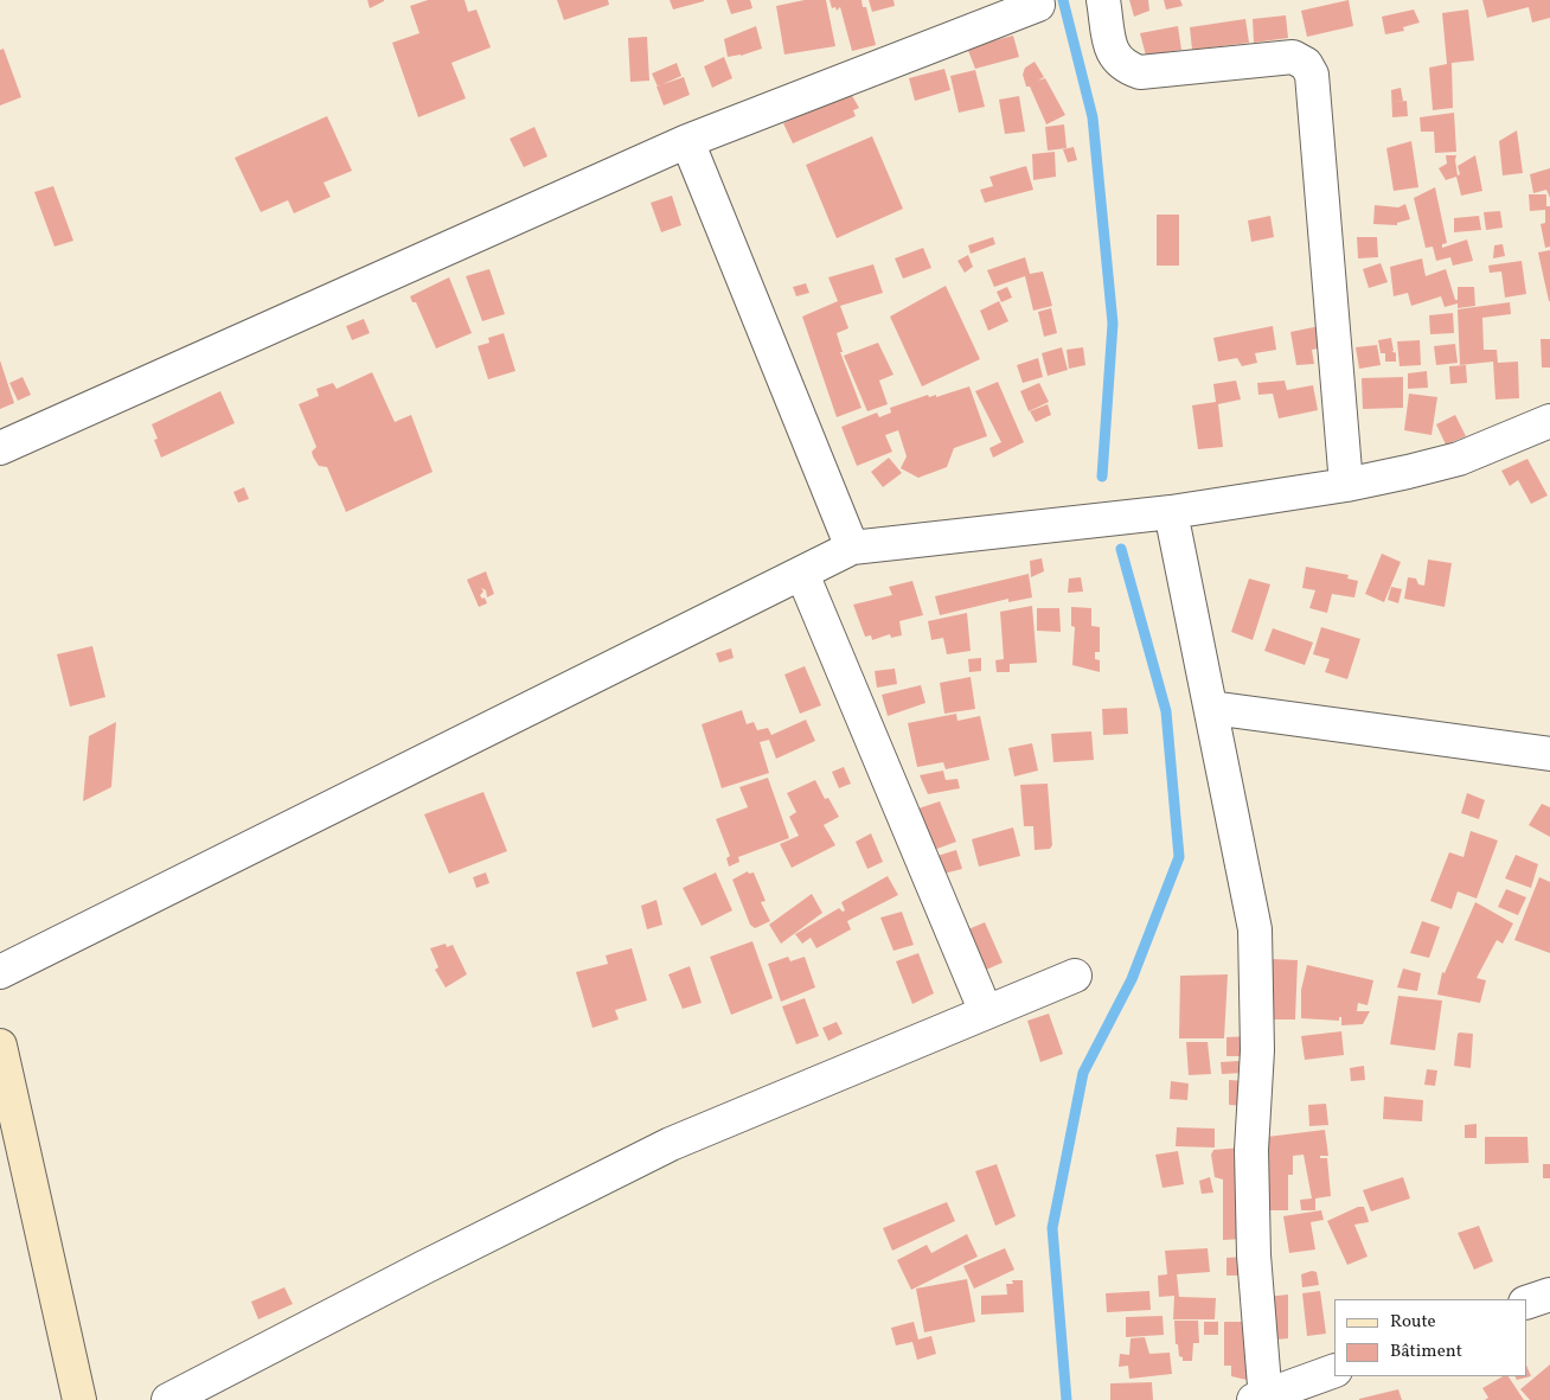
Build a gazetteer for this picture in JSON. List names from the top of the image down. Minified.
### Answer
{"legend":["Route","Bâtiment"]}
